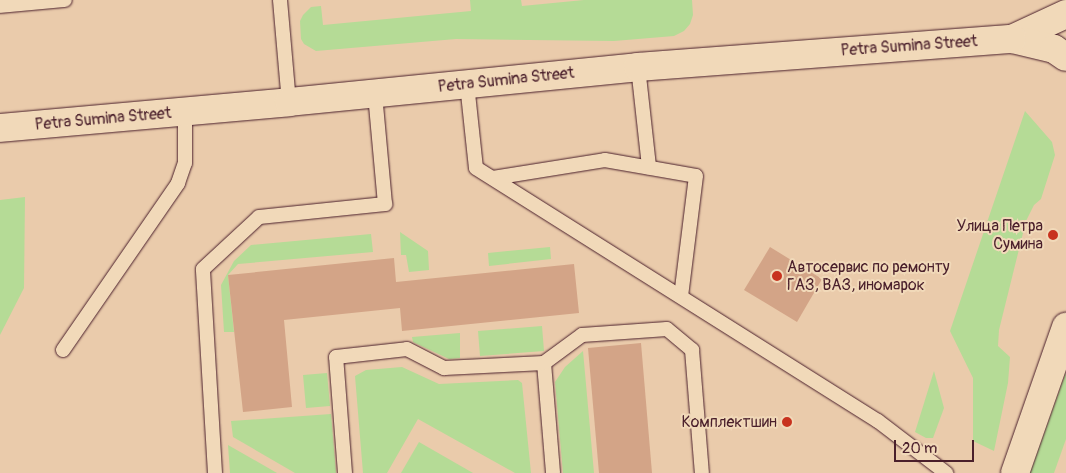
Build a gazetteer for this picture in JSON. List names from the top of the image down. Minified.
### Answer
{"streets":{"street":["Petra Sumina Street"]},"places":["Улица Петра Сумина","Автосервис по ремонту ГАЗ, ВАЗ, иномарок","Комплектшин"],"scale_bar":"20 m"}
